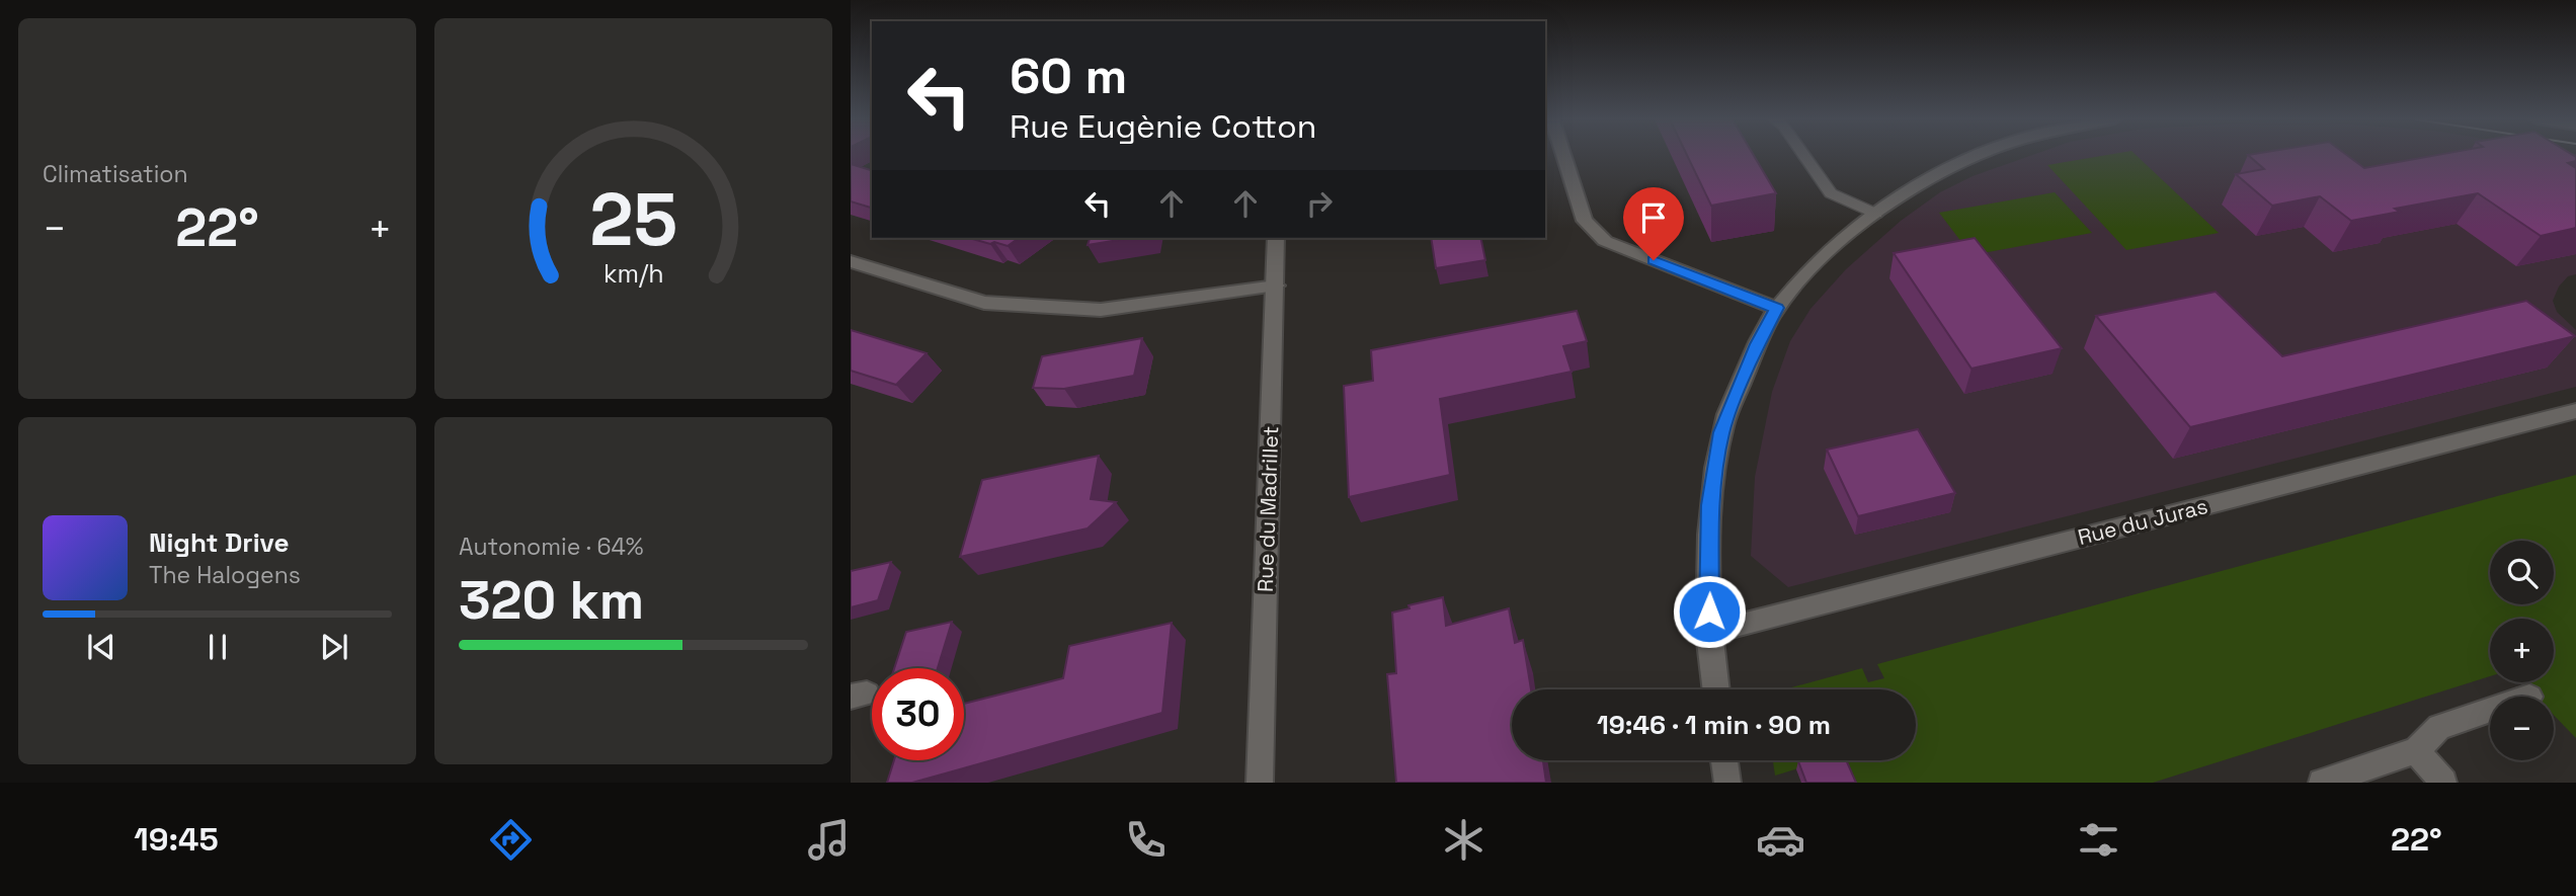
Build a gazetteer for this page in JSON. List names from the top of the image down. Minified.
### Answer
{"streets":{"street":["Rue du Madrillet","Rue du Juras"]},"page":{"tile":["Climatisation",["Autonomie · 64%","320 km"]],"turn":["60 m","Rue Eugènie Cotton"],"heat":["−","22°","+"],"song":["Night Drive","The Halogens"],"map_buttons":["+","−"],"limit":"30","trip":"19:46 · 1 min · 90 m","tabs":["19:45","22°"],"gauge":["25","km/h"]}}
